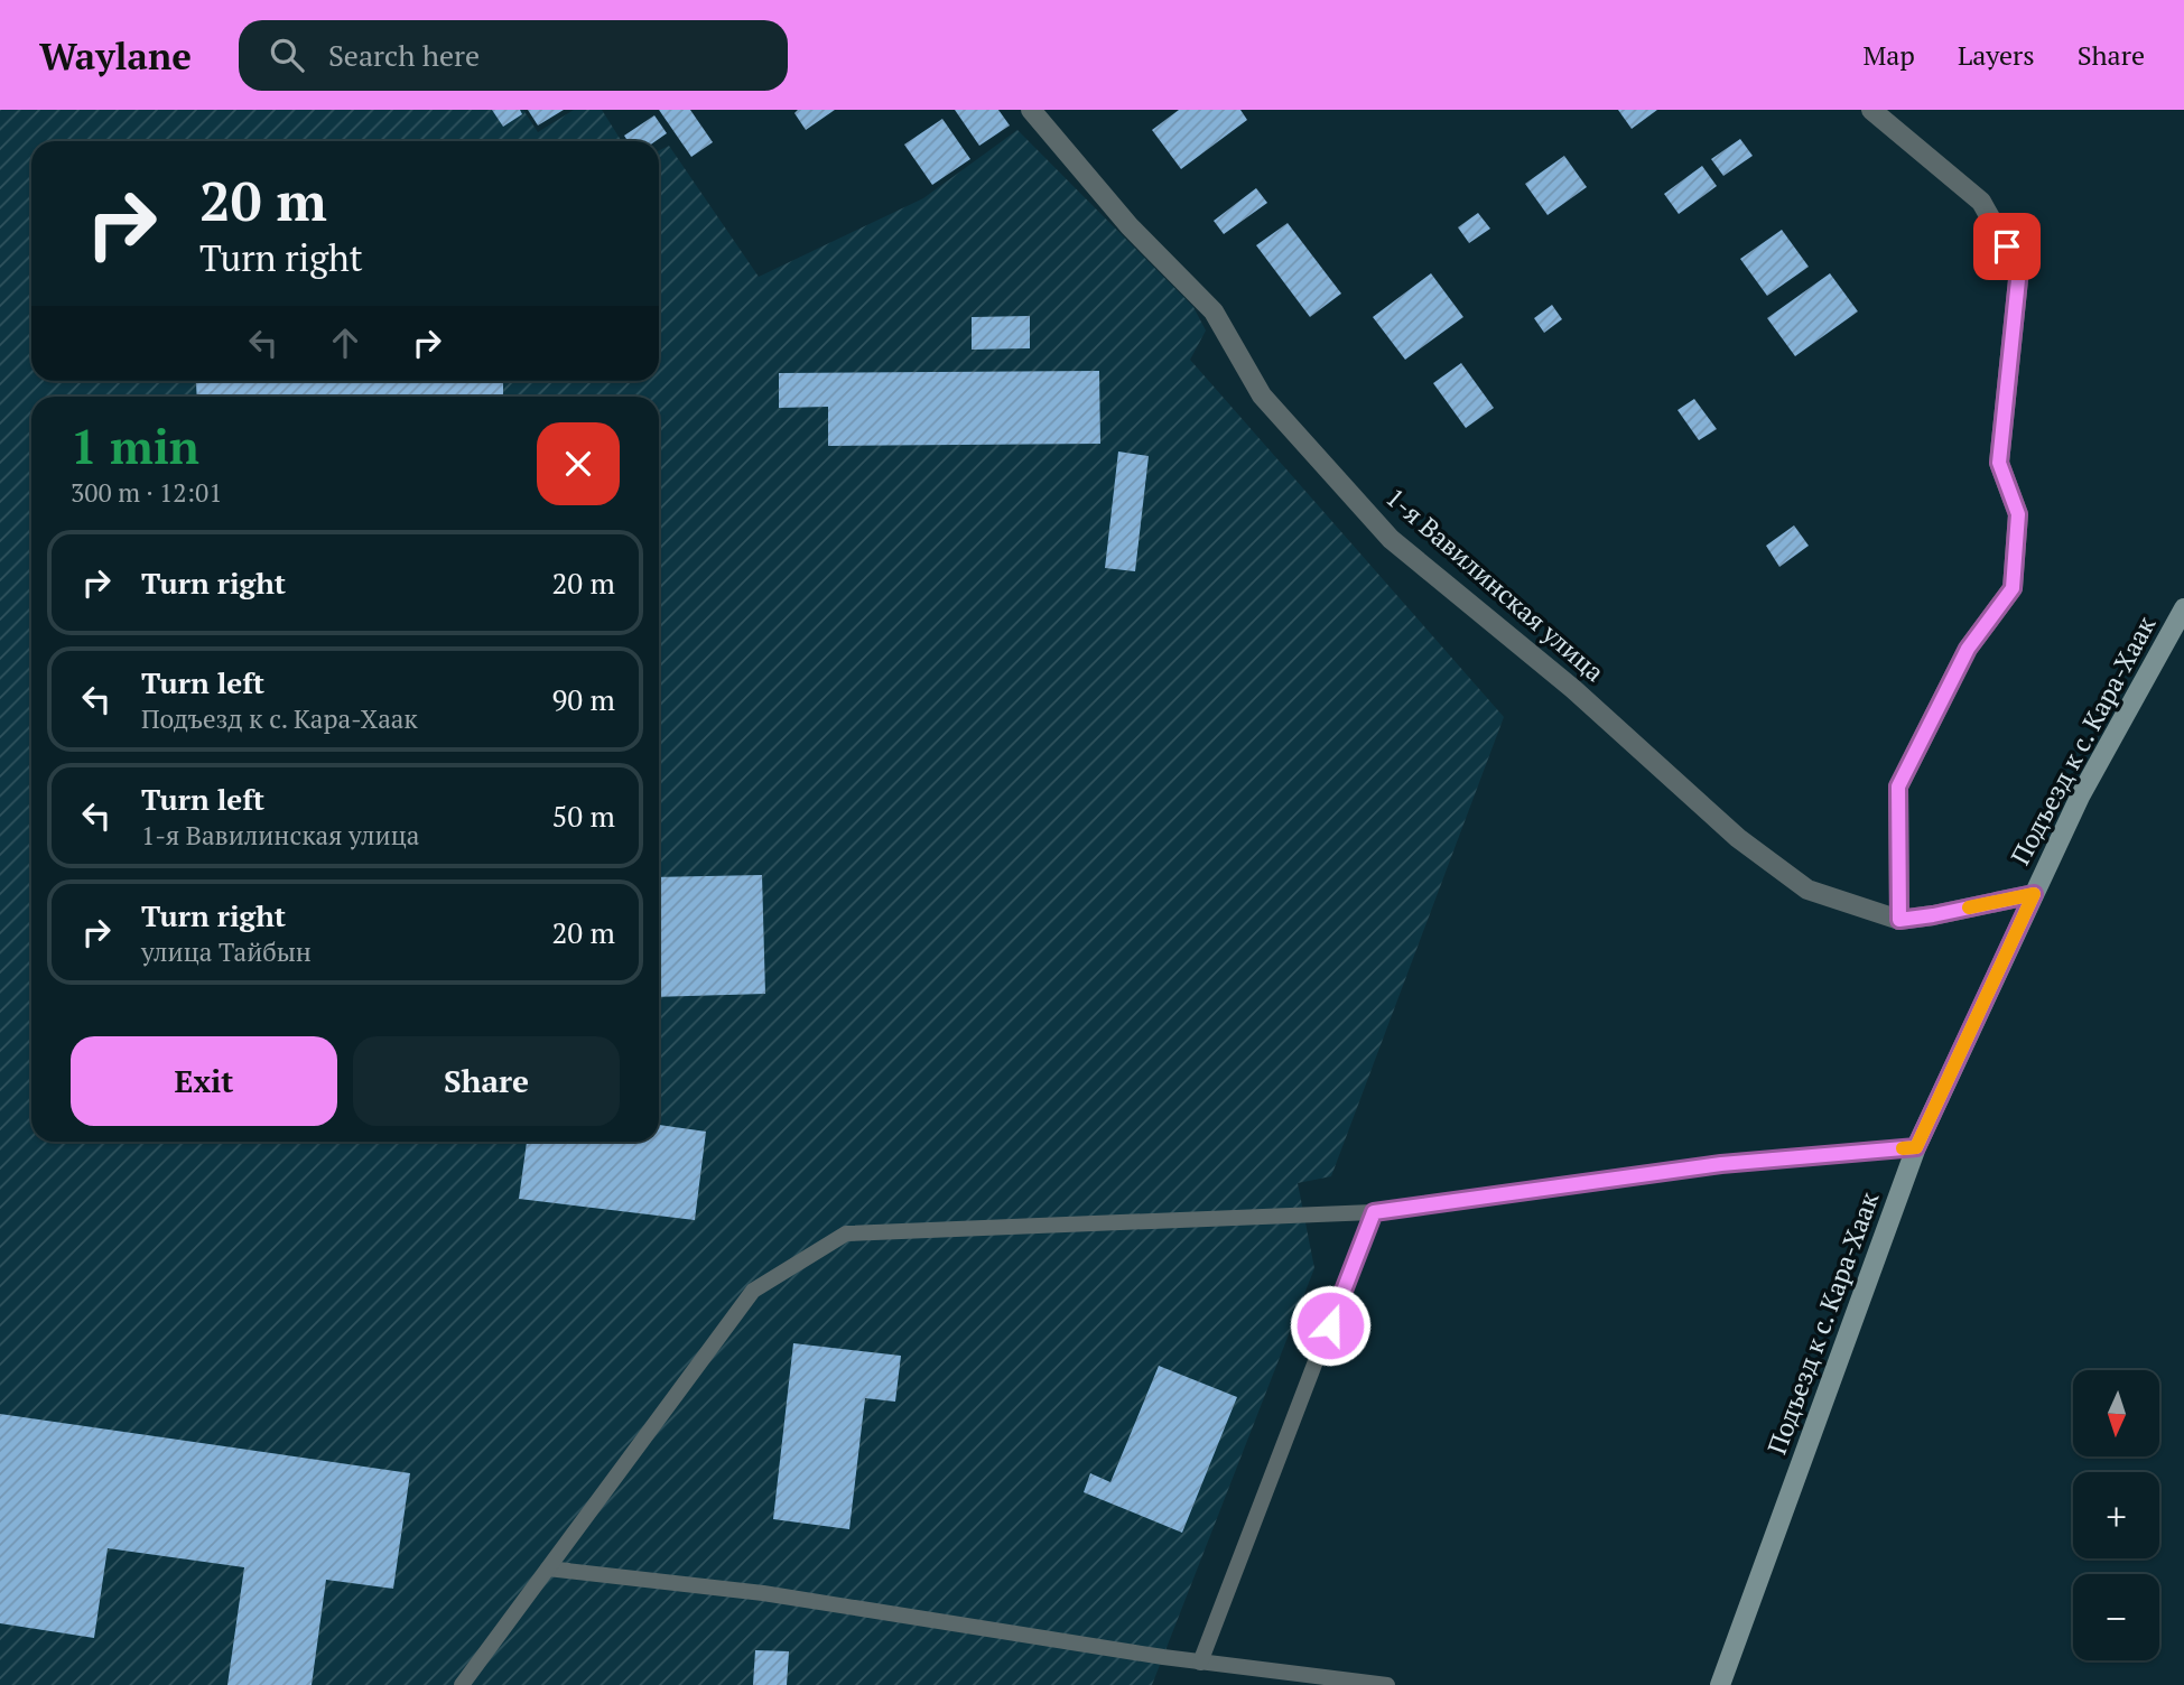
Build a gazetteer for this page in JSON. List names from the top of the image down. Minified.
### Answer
{"streets":{"street":["1-я Вавилинская улица","Подъезд к с. Кара-Хаак"]},"crossings":[["1-я Вавилинская улица","Подъезд к с. Кара-Хаак"]],"north":"bottom","page":{"header":"Waylane","search":"Search here","nav":["Map","Layers","Share"],"turn":["20 m","Turn right"],"heading":["1 min","300 m · 12:01"],"list":[{"name":"Turn right","value":"20 m"},{"name":"Turn left","note":"Подъезд к с. Кара-Хаак","value":"90 m"},{"name":"Turn left","note":"1-я Вавилинская улица","value":"50 m"},{"name":"Turn right","note":"улица Тайбын","value":"20 m"}],"buttons":["Exit","Share"],"map_buttons":["+","−"]}}
